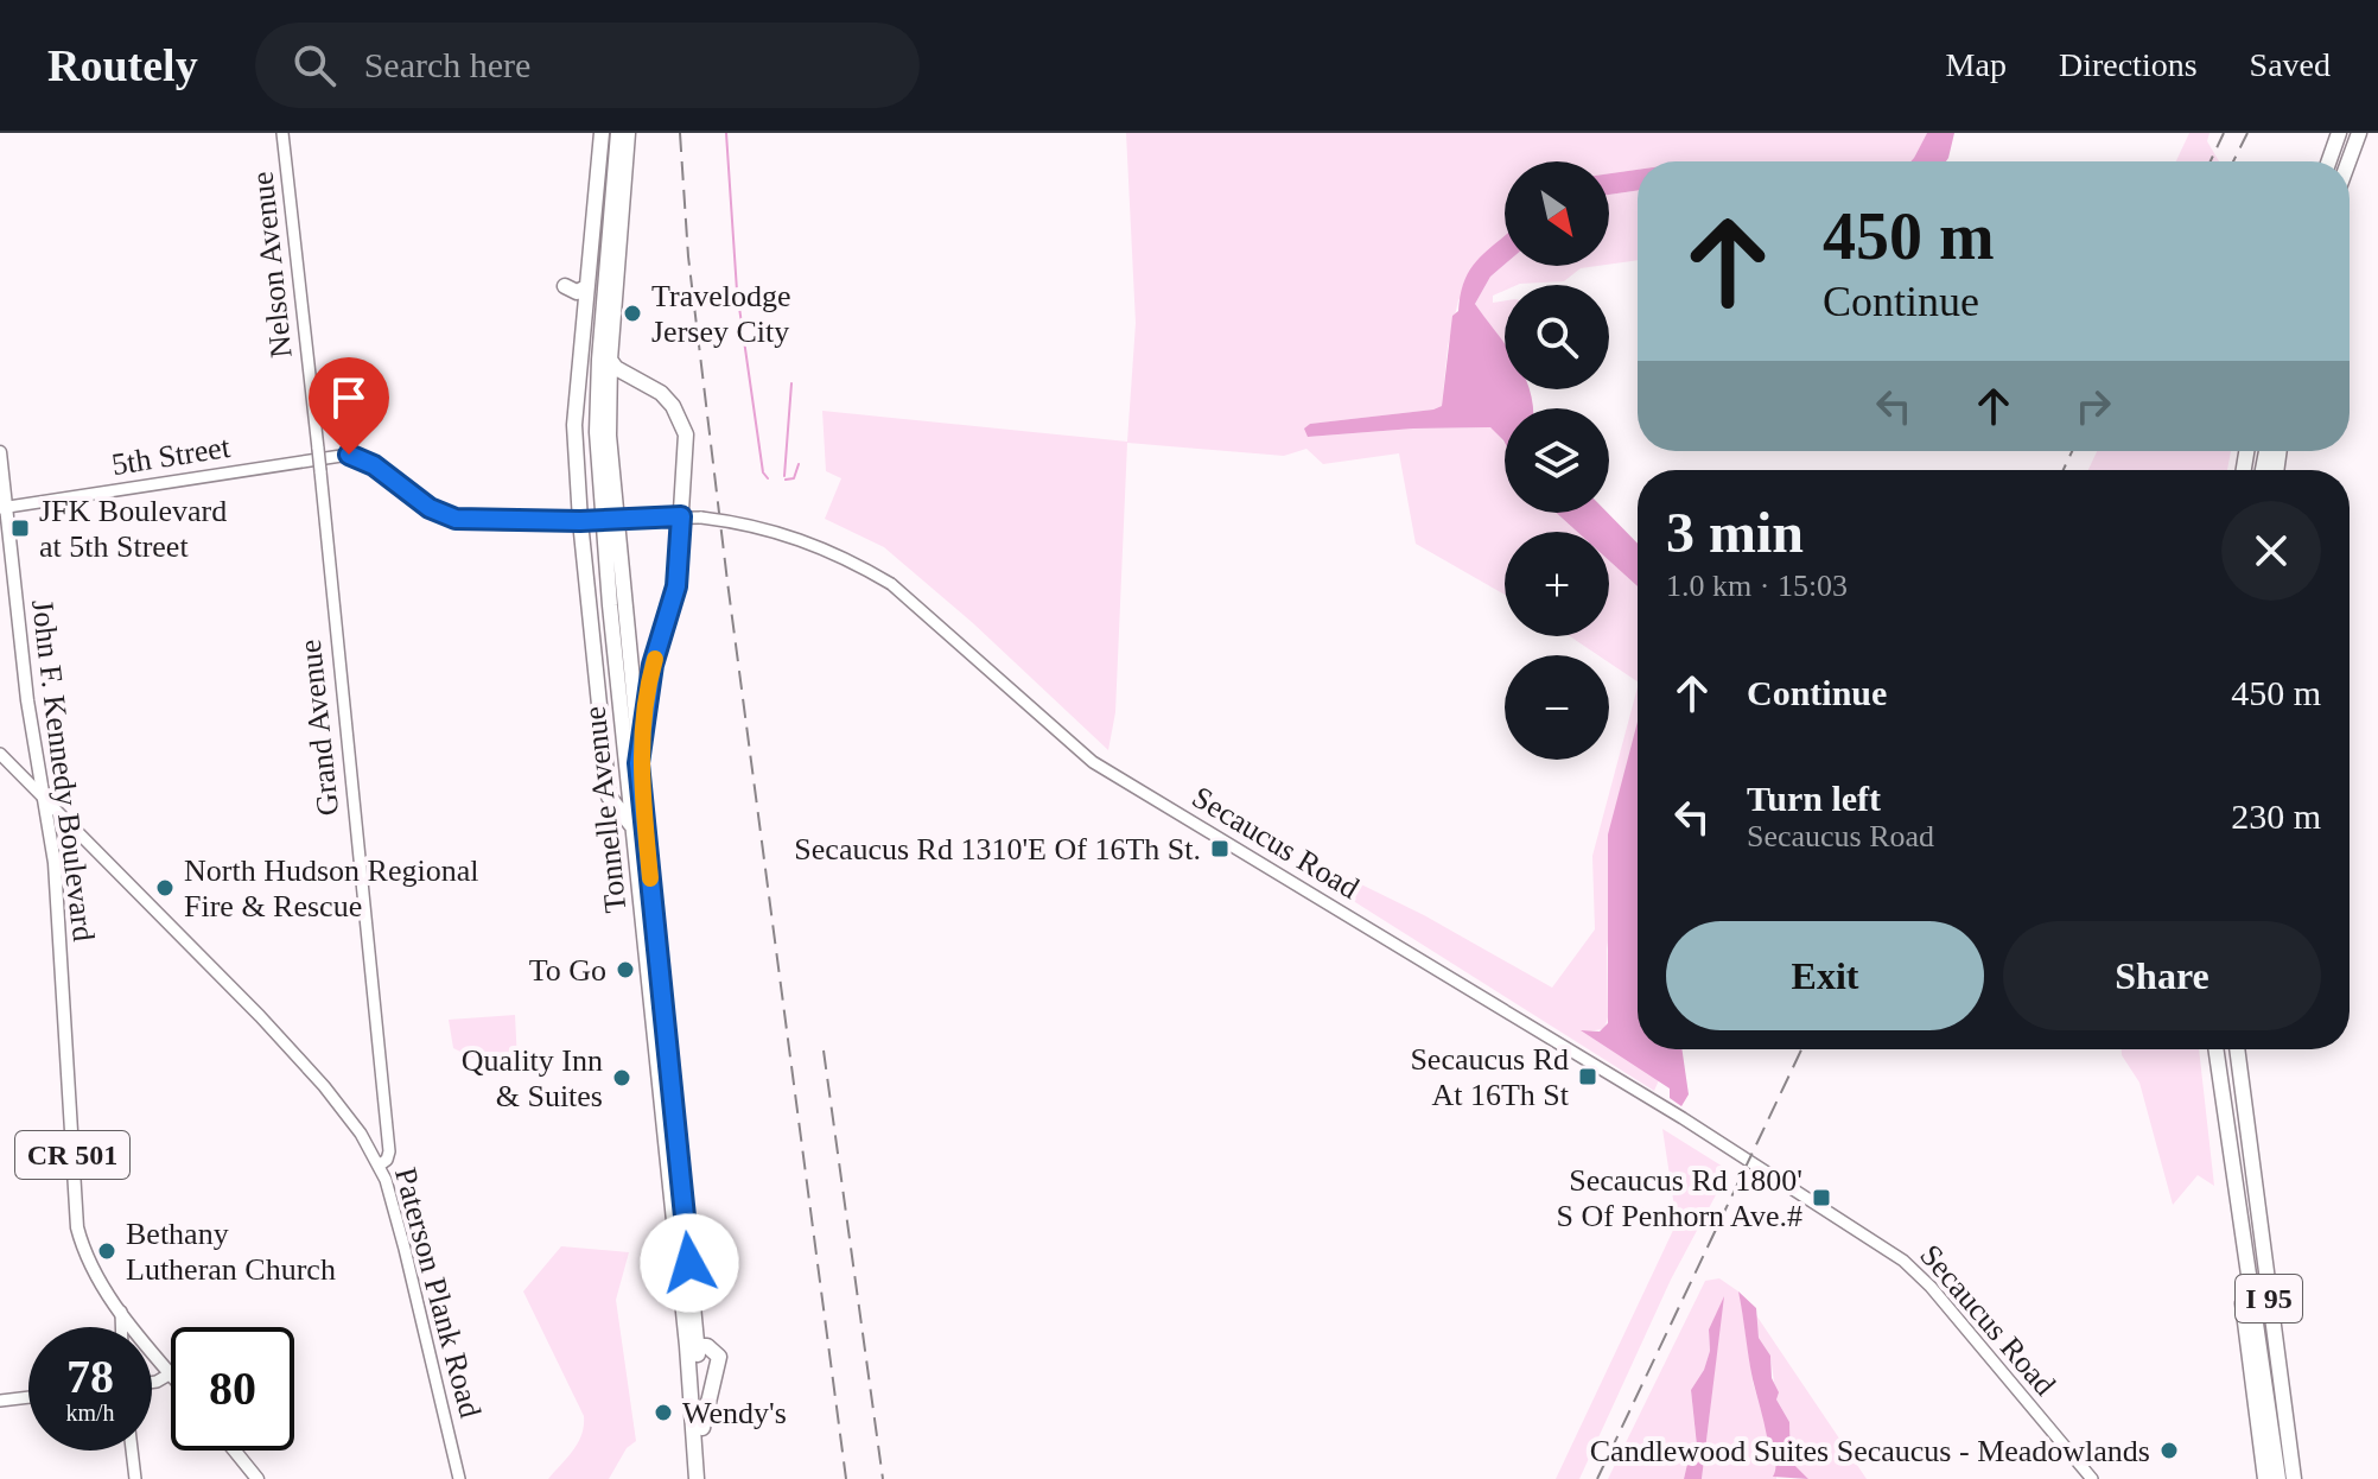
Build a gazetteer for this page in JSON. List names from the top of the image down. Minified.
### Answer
{"streets":{"highway":["Tonnelle Avenue","I 95"],"main road":["Nelson Avenue","5th Street","Grand Avenue","John F. Kennedy Boulevard","Secaucus Road","CR 501","Paterson Plank Road"]},"crossings":[["Nelson Avenue","Grand Avenue"],["5th Street","John F. Kennedy Boulevard"],["5th Street","Secaucus Road"],["Grand Avenue","Paterson Plank Road"],["John F. Kennedy Boulevard","Paterson Plank Road"]],"places":{"other":["Travelodge Jersey City","North Hudson Regional Fire & Rescue","To Go","Quality Inn & Suites","Bethany Lutheran Church","Wendy's","Candlewood Suites Secaucus - Meadowlands"],"transit":["JFK Boulevard at 5th Street","Secaucus Rd 1310'E Of 16Th St.","Secaucus Rd At 16Th St","Secaucus Rd 1800' S Of Penhorn Ave.#"]},"north":"bottom right","page":{"header":"Routely","search":"Search here","nav":["Map","Directions","Saved"],"map_buttons":["+","−"],"turn":["450 m","Continue"],"heading":["3 min","1.0 km · 15:03"],"list":[{"name":"Continue","value":"450 m"},{"name":"Turn left","note":"Secaucus Road","value":"230 m"}],"buttons":["Exit","Share"],"speed":"78 km/h","limit":"80"}}
